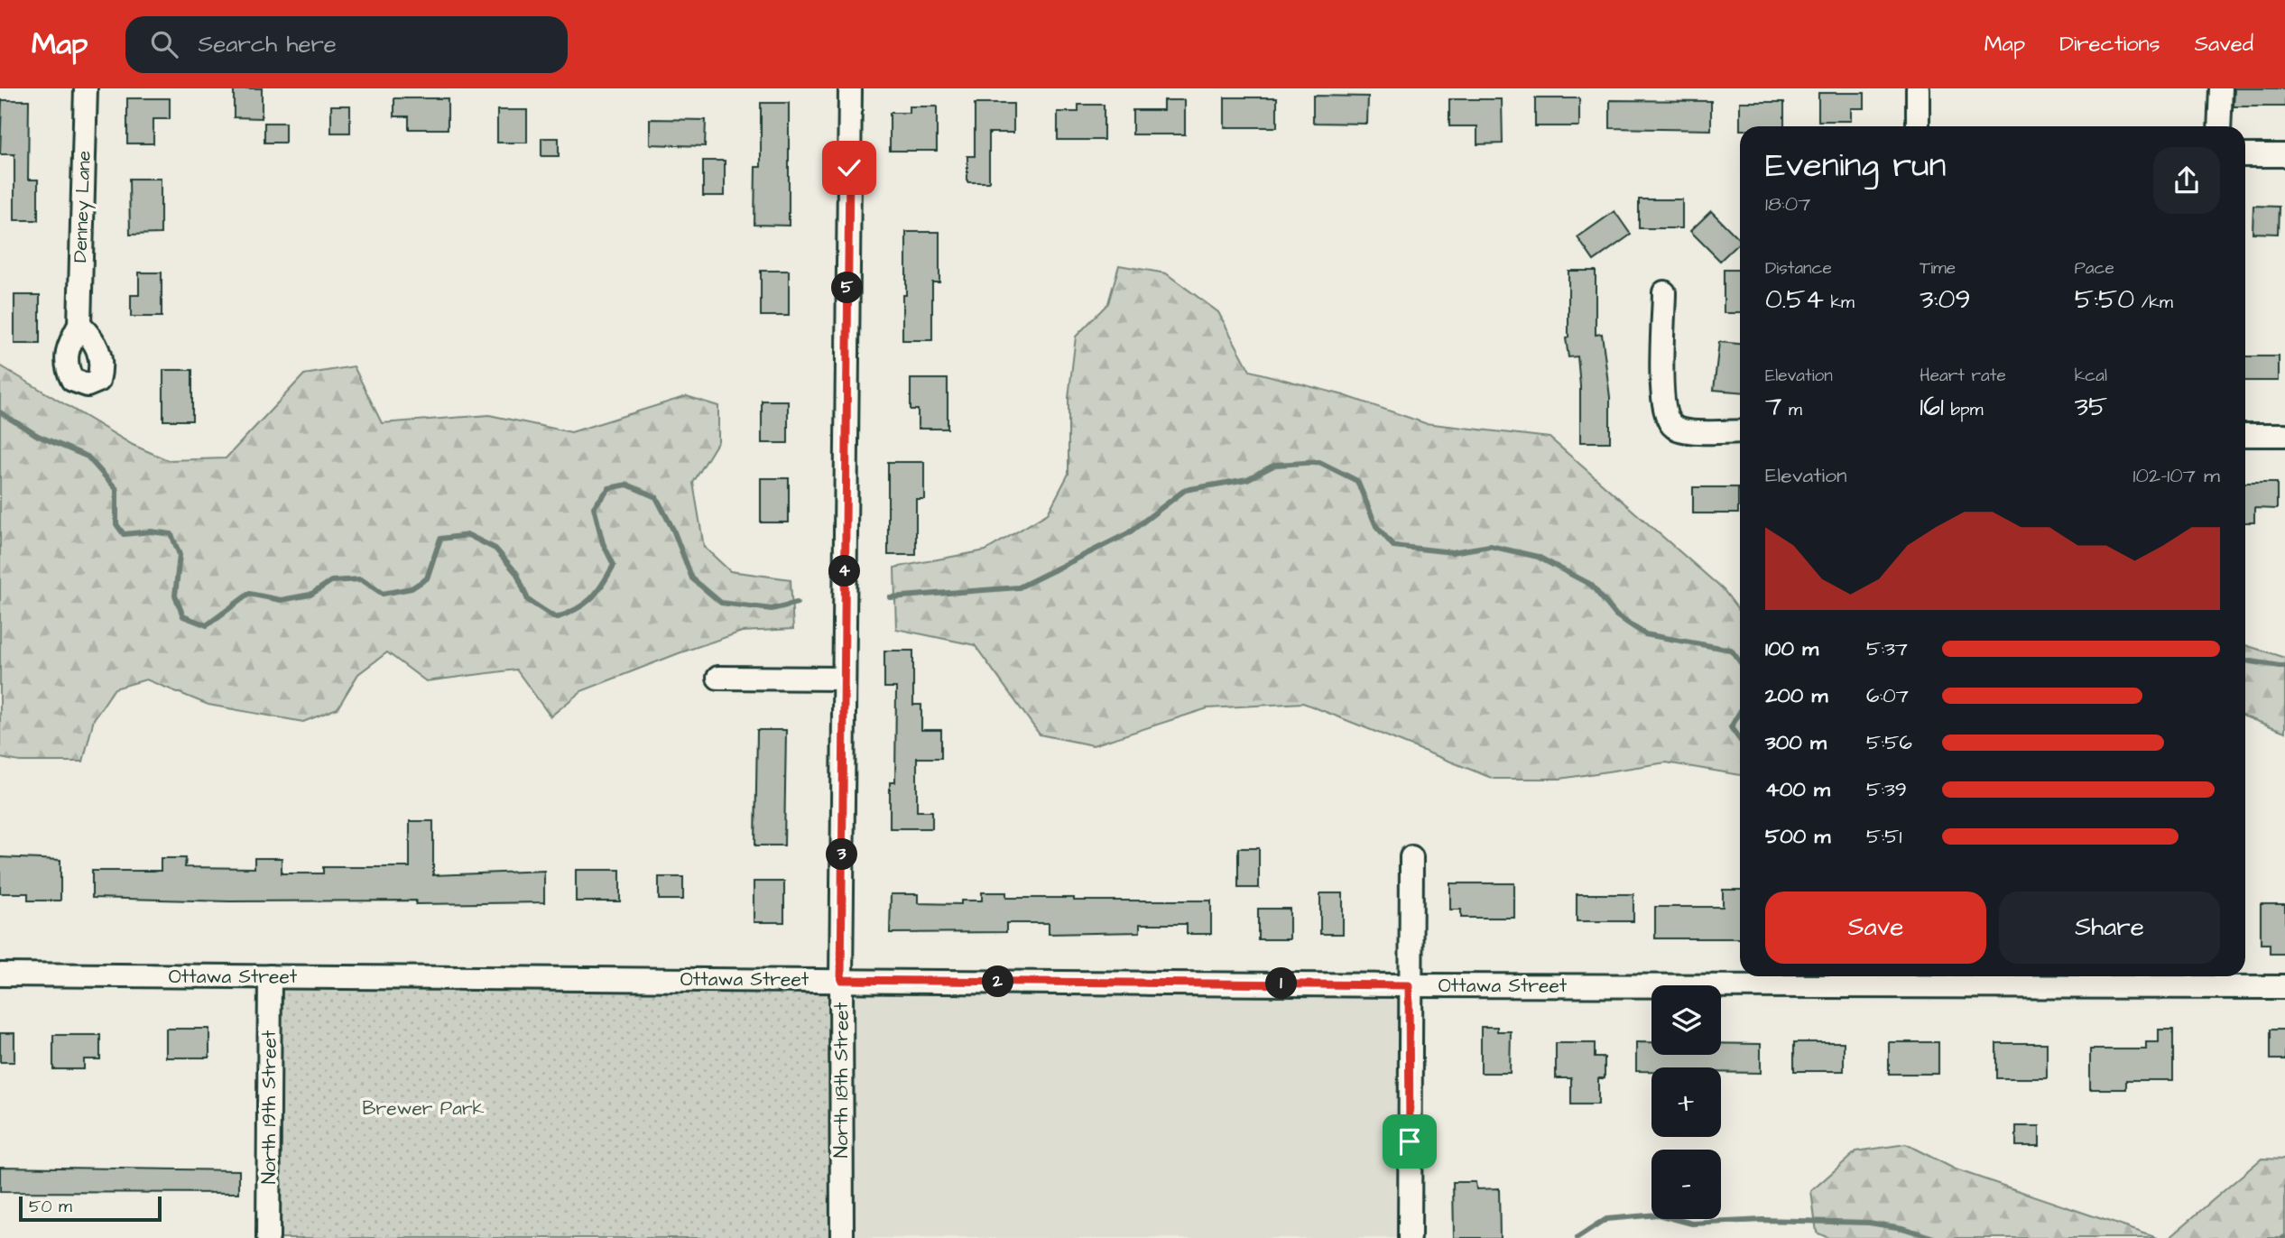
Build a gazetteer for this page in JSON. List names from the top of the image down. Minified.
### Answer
{"streets":{"street":["Denney Lane","Ottawa Street","North 18th Street","North 19th Street"]},"crossings":[["Ottawa Street","North 18th Street"],["Ottawa Street","North 19th Street"]],"parks":["Brewer Park"],"scale_bar":"50 m","page":{"header":"Map","search":"Search here","nav":["Map","Directions","Saved"],"heading":["Evening run","18:07"],"stats":[["Distance","0.54 km"],["Time","3:09"],["Pace","5:50 /km"],["Elevation","7 m"],["Heart rate","161 bpm"],["kcal","35"]],"pins":["5","4","3","2","1"],"chart":["Elevation","102–107 m"],"list":[{"name":"100 m","note":"5:37"},{"name":"200 m","note":"6:07"},{"name":"300 m","note":"5:56"},{"name":"400 m","note":"5:39"},{"name":"500 m","note":"5:51"}],"buttons":["Save","Share"],"map_buttons":["+","−"],"scale":"50 m"}}
